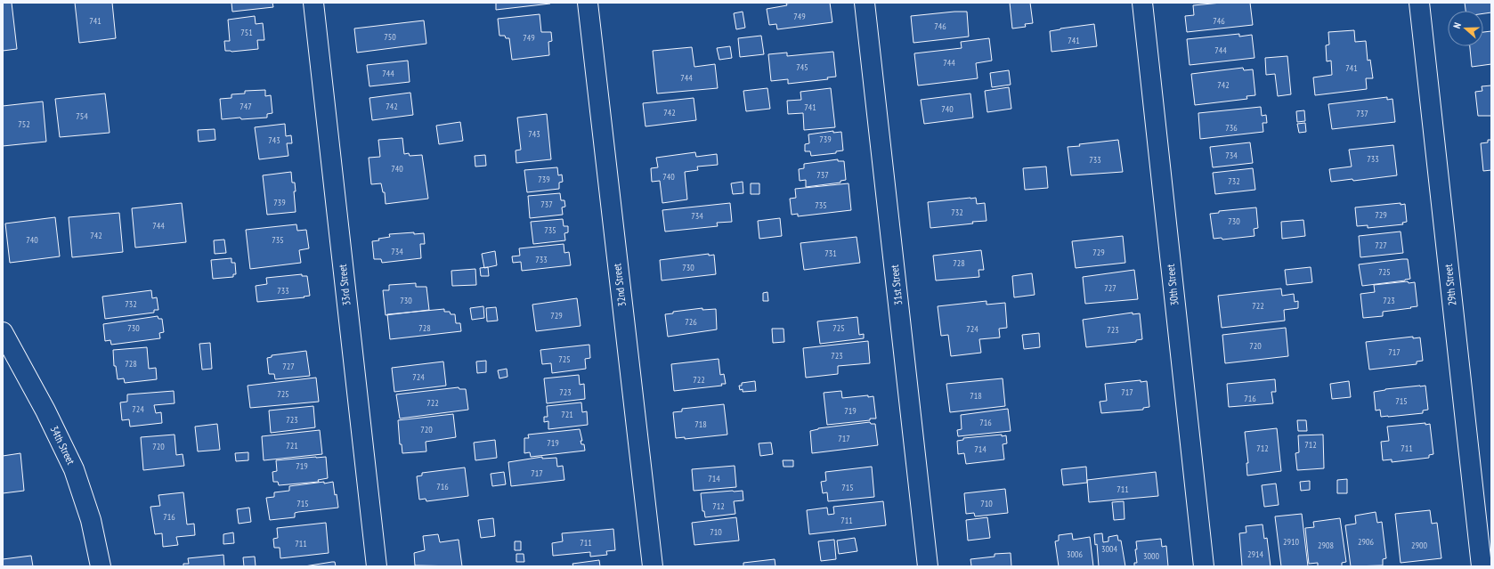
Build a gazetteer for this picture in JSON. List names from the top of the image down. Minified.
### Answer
{"streets":{"street":["33rd Street","32nd Street","31st Street","30th Street","29th Street","34th Street"]},"house_numbers":["749","741","746","746","751","750","749","741","744","744","745","741","744","744","742","747","742","741","740","742","737","754","752","736","743","739","743","734","733","733","740","737","740","739","732","739","737","735","732","729","734","730","744","735","742","740","735","727","734","729","731","733","728","730","725","727","733","730","723","732","722","729","726","730","728","725","724","723","720","717","723","725","728","727","724","722","723","717","725","718","716","715","722","724","719","721","723","716","718","720","717","719","712","721","720","712","711","714","719","717","714","716","715","711","715","710","712","716","711","710","2910","2906","711","711","2908","2900","3004","3006","2914","3000"],"north":"left"}
